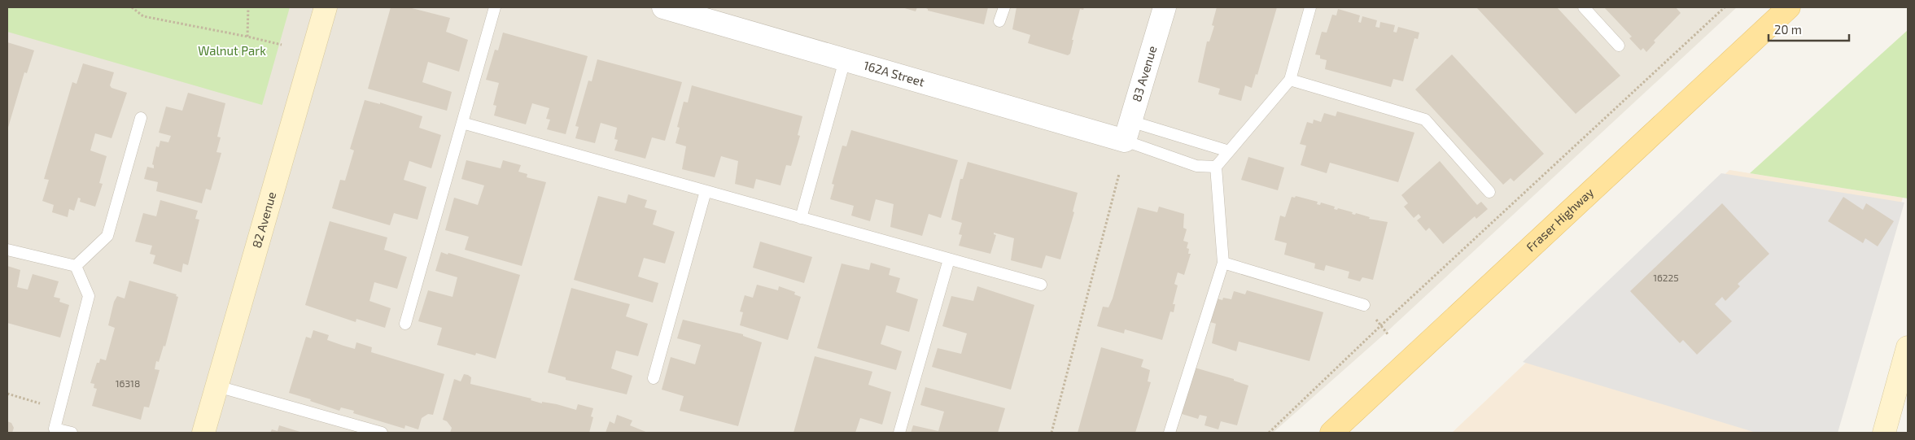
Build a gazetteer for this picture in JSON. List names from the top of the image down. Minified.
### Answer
{"streets":{"main road":["Fraser Highway"],"street":["162A Street","83 Avenue","82 Avenue"]},"crossings":[["162A Street","83 Avenue"]],"parks":["Walnut Park"],"house_numbers":["16225","16318"],"scale_bar":"20 m"}
